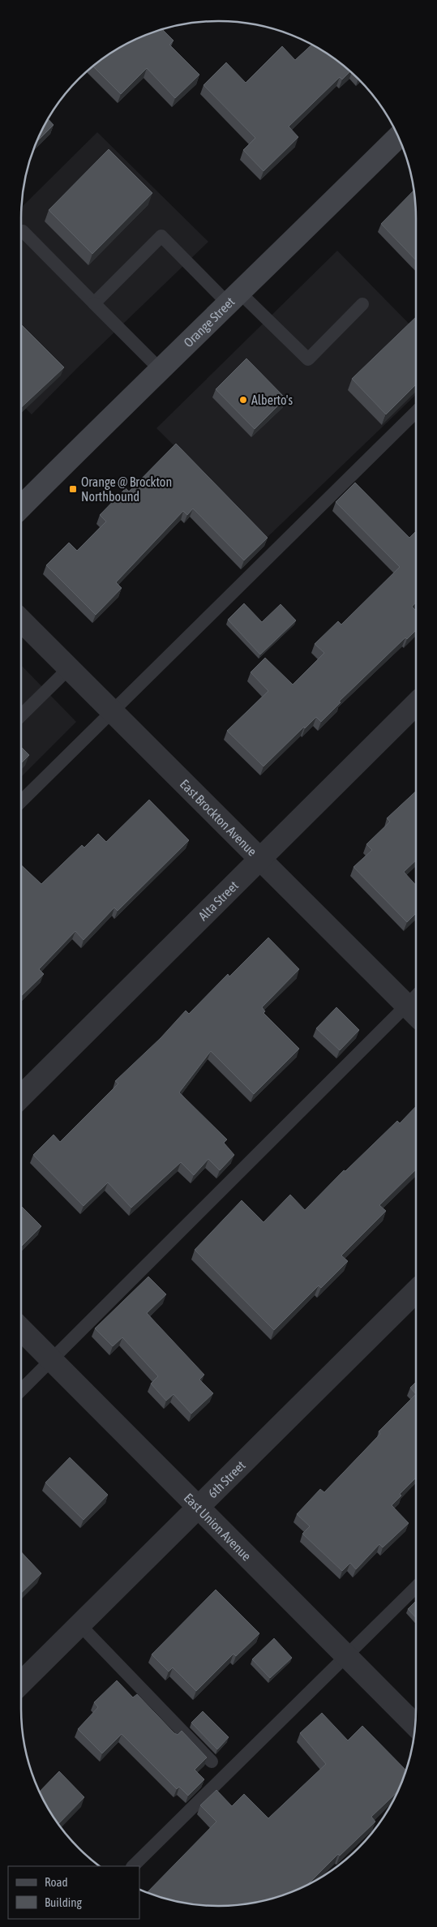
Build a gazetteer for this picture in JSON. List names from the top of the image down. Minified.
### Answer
{"streets":{"main road":["Orange Street"],"street":["East Brockton Avenue","Alta Street","6th Street","East Union Avenue"]},"crossings":[["East Brockton Avenue","Alta Street"],["6th Street","East Union Avenue"]],"places":{"other":["Alberto's"],"transit":["Orange @ Brockton Northbound"]},"legend":["Road","Building"]}
